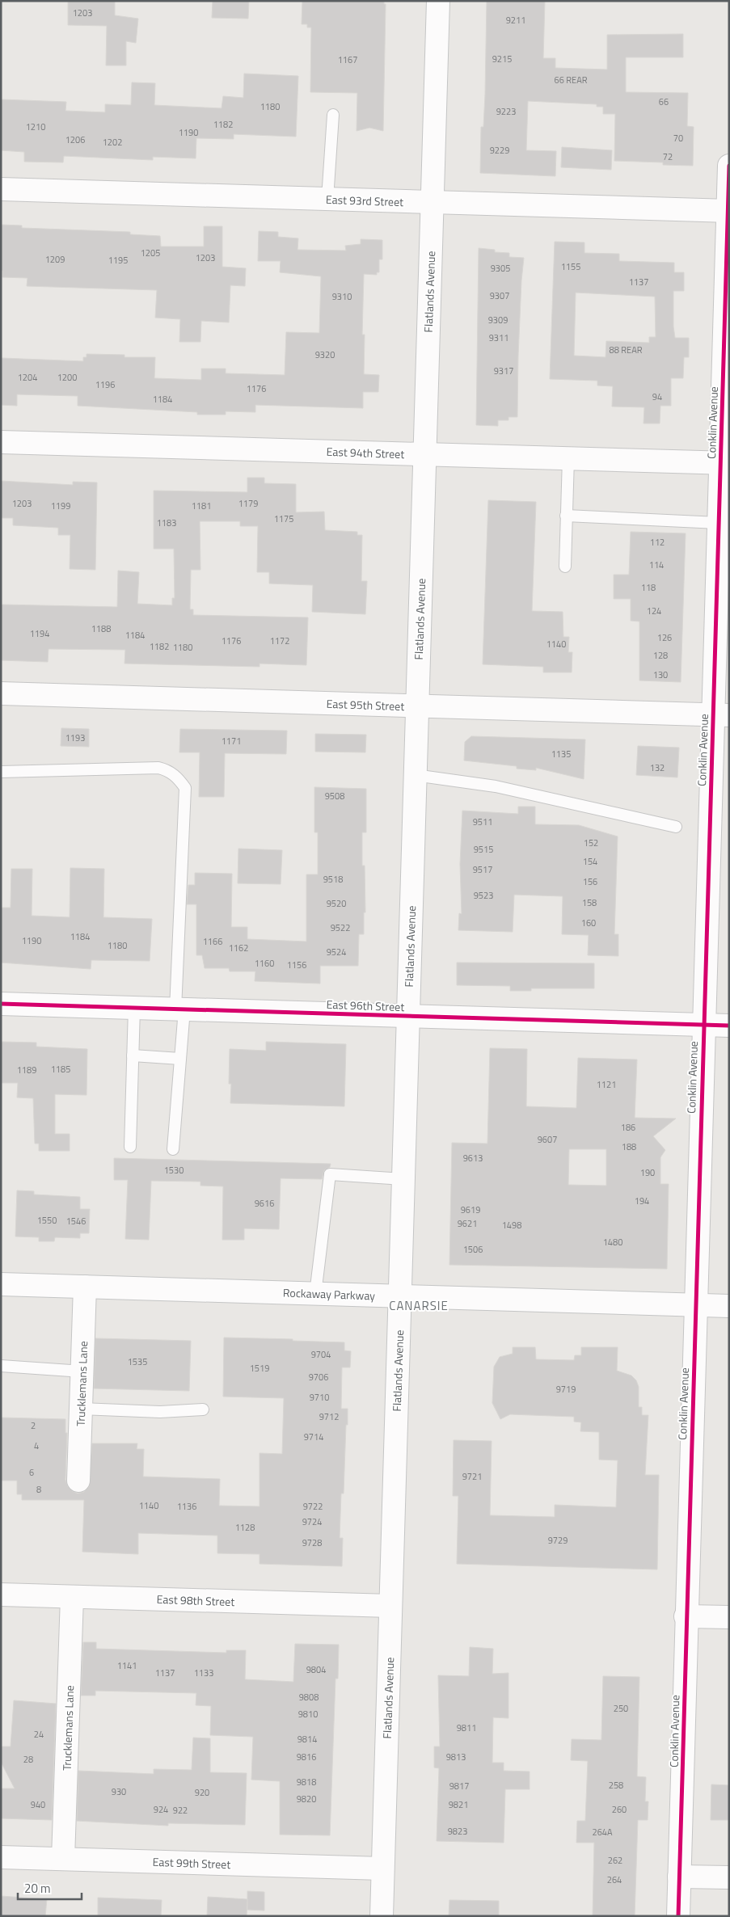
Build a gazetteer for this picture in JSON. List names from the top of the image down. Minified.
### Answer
{"streets":{"street":["East 93rd Street","Flatlands Avenue","Conklin Avenue","East 94th Street","East 95th Street","East 96th Street","Rockaway Parkway","Trucklemans Lane","East 98th Street","East 99th Street"]},"crossings":[["East 93rd Street","Flatlands Avenue"],["East 93rd Street","Conklin Avenue"],["Flatlands Avenue","East 94th Street"],["Flatlands Avenue","East 95th Street"],["Flatlands Avenue","East 96th Street"],["Flatlands Avenue","Rockaway Parkway"],["Flatlands Avenue","East 98th Street"],["Flatlands Avenue","East 99th Street"],["Conklin Avenue","East 94th Street"],["Conklin Avenue","East 95th Street"],["Conklin Avenue","East 96th Street"],["Conklin Avenue","Rockaway Parkway"],["Rockaway Parkway","Trucklemans Lane"],["Trucklemans Lane","East 98th Street"],["Trucklemans Lane","East 99th Street"]],"districts":["CANARSIE"],"house_numbers":["1203","9211","9215","1167","66 REAR","66","1180","9223","1182","1210","1190","70","1206","1202","9229","72","1205","1203","1209","1195","1155","9305","1137","9307","9310","9309","9311","88 REAR","9320","9317","1204","1200","1196","1176","94","1184","1203","1179","1199","1181","1175","1183","112","114","118","124","1188","1194","1184","126","1176","1172","1140","1182","1180","128","130","1193","1171","1135","132","9508","9511","152","9515","154","9517","9518","156","9523","158","9520","160","9522","1184","1190","1166","1180","1162","9524","1160","1156","1185","1189","1121","186","9607","188","9613","1530","190","194","9616","9619","1550","1546","9621","1498","1480","1506","9704","1535","1519","9706","9719","9710","9712","2","9714","4","6","9721","8","1140","1136","9722","9724","1128","9729","9728","1141","9804","1137","1133","9808","250","9810","9811","24","9814","9816","9813","28","9818","258","9817","930","920","9820","940","9821","924","260","922","9823","264A","262","264"],"scale_bar":"20 m"}
